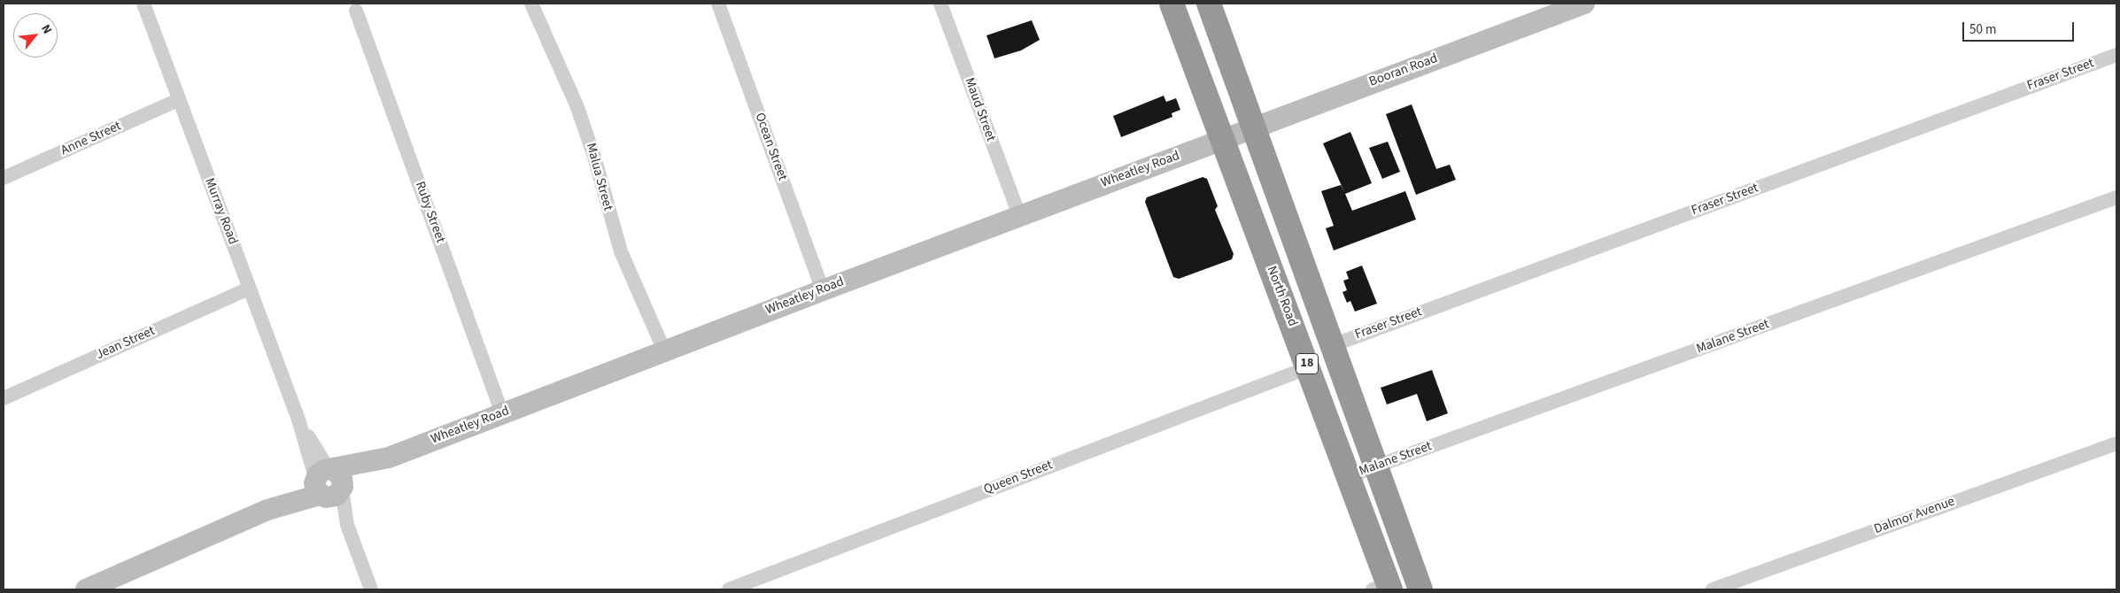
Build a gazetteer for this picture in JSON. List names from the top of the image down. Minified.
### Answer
{"streets":{"highway":["North Road","18"],"street":["Booran Road","Fraser Street","Maud Street","Anne Street","Ocean Street","Wheatley Road","Malua Street","Murray Road","Ruby Street","Malane Street","Jean Street","Queen Street","Dalmor Avenue"]},"crossings":[["Booran Road","Wheatley Road"],["Booran Road","North Road"],["Booran Road","18"],["Fraser Street","18"],["Maud Street","Wheatley Road"],["Anne Street","Murray Road"],["Ocean Street","Wheatley Road"],["Wheatley Road","Malua Street"],["Wheatley Road","Murray Road"],["Wheatley Road","Ruby Street"],["Wheatley Road","North Road"],["Murray Road","Jean Street"],["North Road","Malane Street"],["North Road","Queen Street"],["Malane Street","18"]],"scale_bar":"50 m","north":"top right"}
